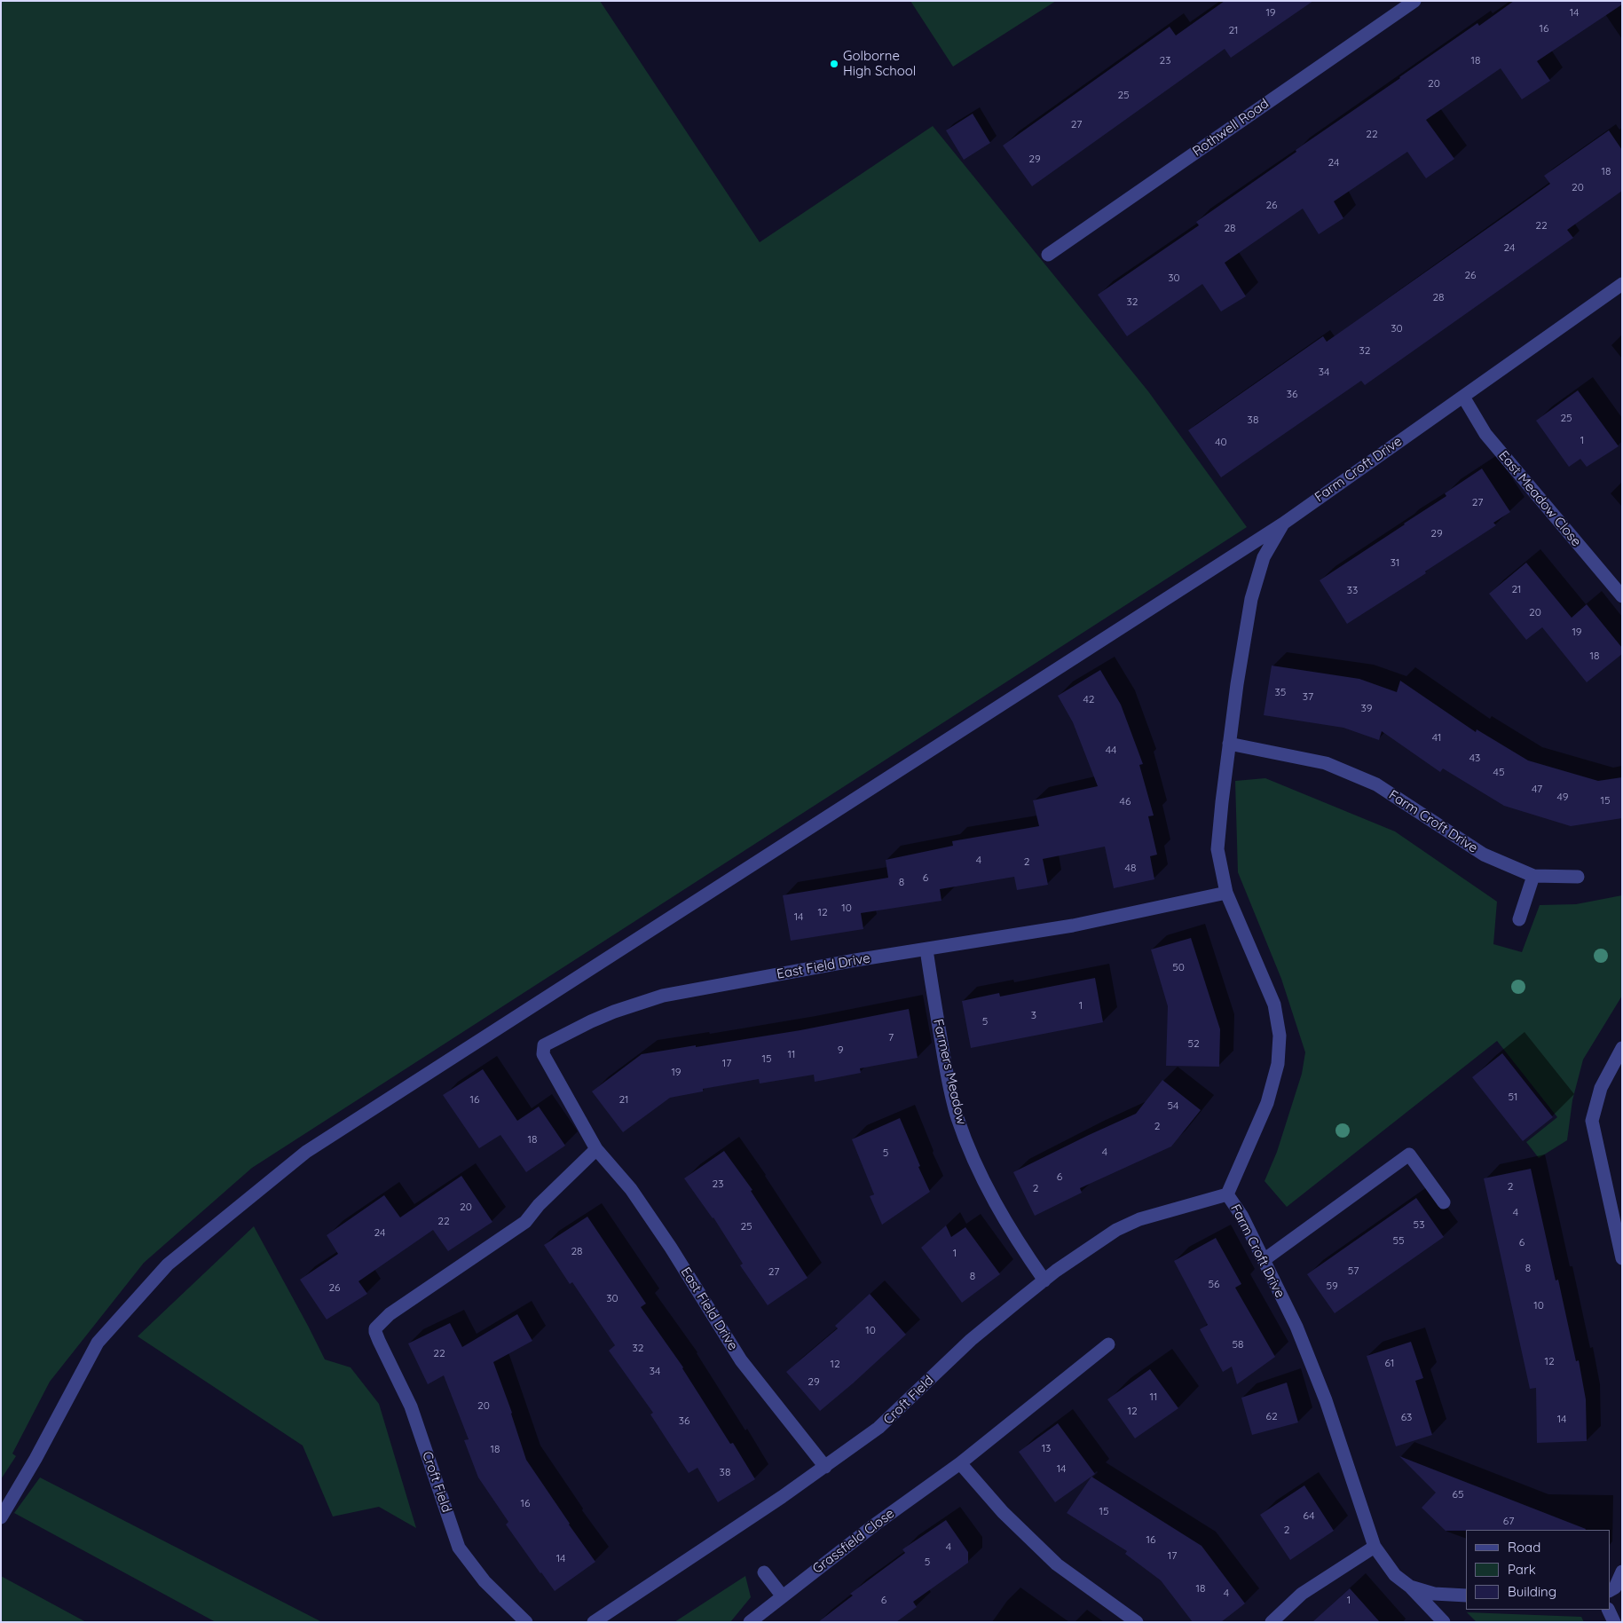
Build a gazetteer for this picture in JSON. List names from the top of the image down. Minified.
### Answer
{"streets":{"street":["Rothwell Road","Farm Croft Drive","East Meadow Close","East Field Drive","Farmers Meadow","Croft Field","Grassfield Close"]},"crossings":[["Farm Croft Drive","East Meadow Close"],["Farm Croft Drive","East Field Drive"],["Farm Croft Drive","Croft Field"],["East Field Drive","Farmers Meadow"],["East Field Drive","Croft Field"],["Farmers Meadow","Croft Field"]],"places":["Golborne High School"],"house_numbers":["19","14","16","21","23","18","20","25","27","22","29","24","18","20","26","22","28","24","26","30","28","32","30","32","34","36","25","38","1","40","27","29","31","21","33","20","19","18","35","37","42","39","41","44","43","45","47","49","15","46","4","2","48","6","8","10","12","14","50","1","3","5","7","52","9","11","15","17","19","51","16","21","54","2","18","4","5","6","23","2","2","20","4","22","53","25","24","55","6","28","1","8","57","27","8","56","59","26","30","10","10","58","32","22","12","61","12","34","29","11","20","12","62","63","14","36","13","18","14","38","65","16","15","64","67","2","16","4","17","14","5","18","4","6","1"],"legend":["Road","Park","Building"]}
